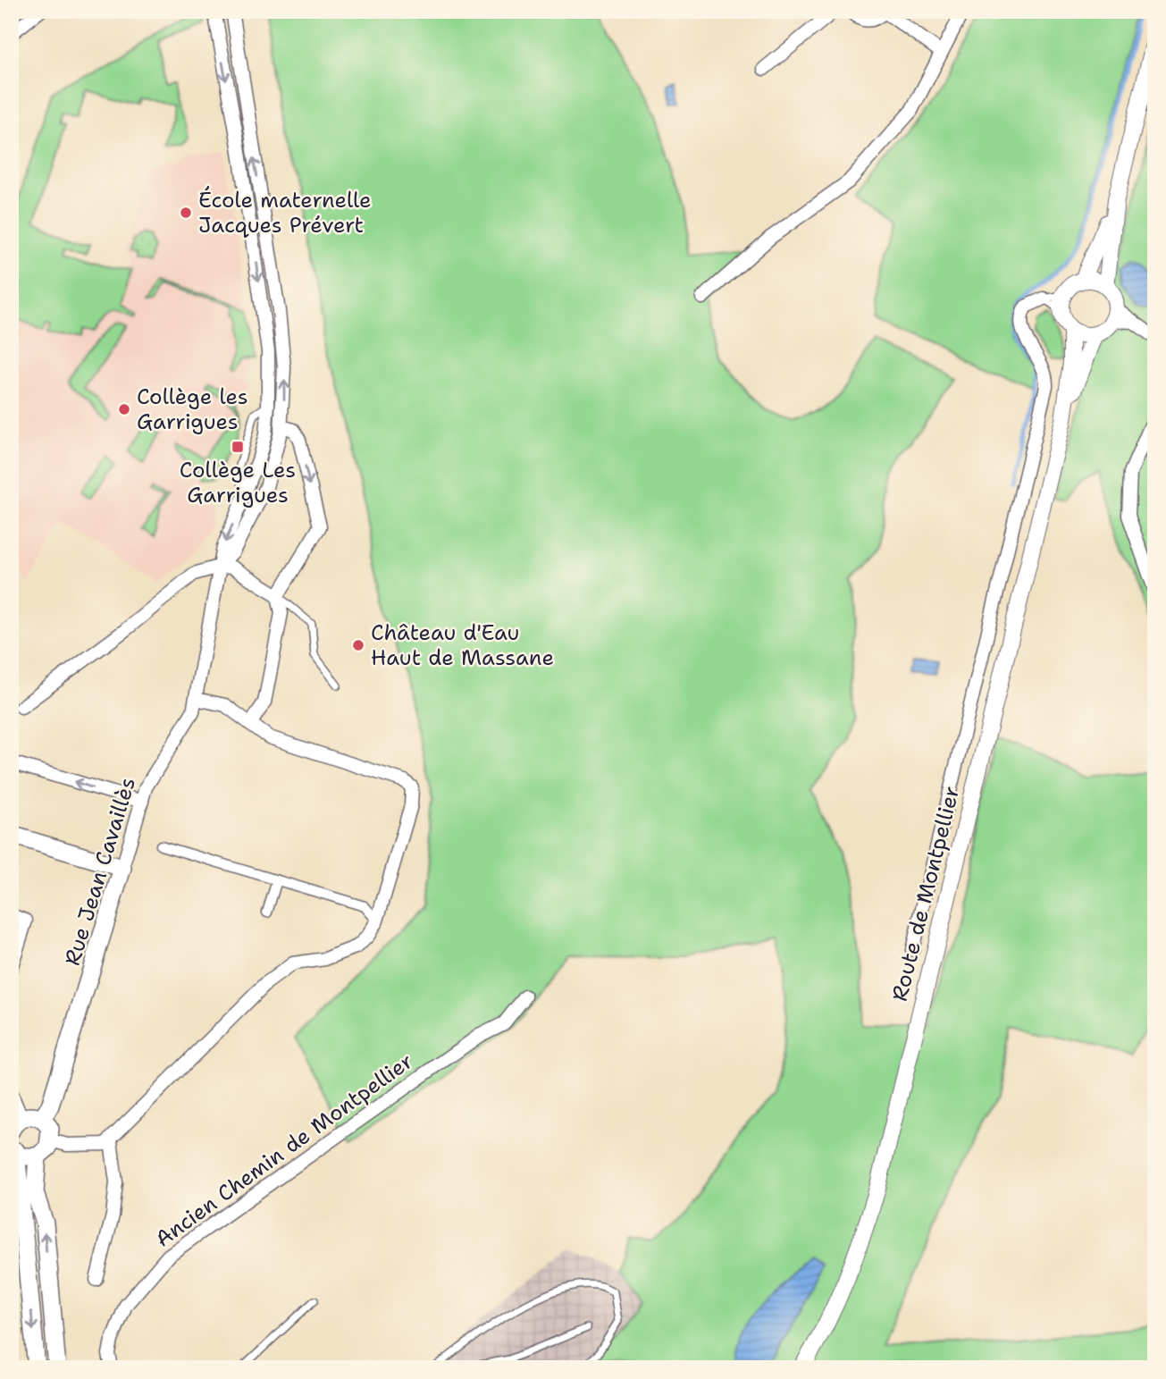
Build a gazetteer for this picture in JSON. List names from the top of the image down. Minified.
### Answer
{"streets":{"main road":["Rue Jean Cavaillès"],"street":["Route de Montpellier","Ancien Chemin de Montpellier"]},"places":{"other":["École maternelle Jacques Prévert","Collège les Garrigues","Château d'Eau Haut de Massane"],"transit":["Collège Les Garrigues"]}}
